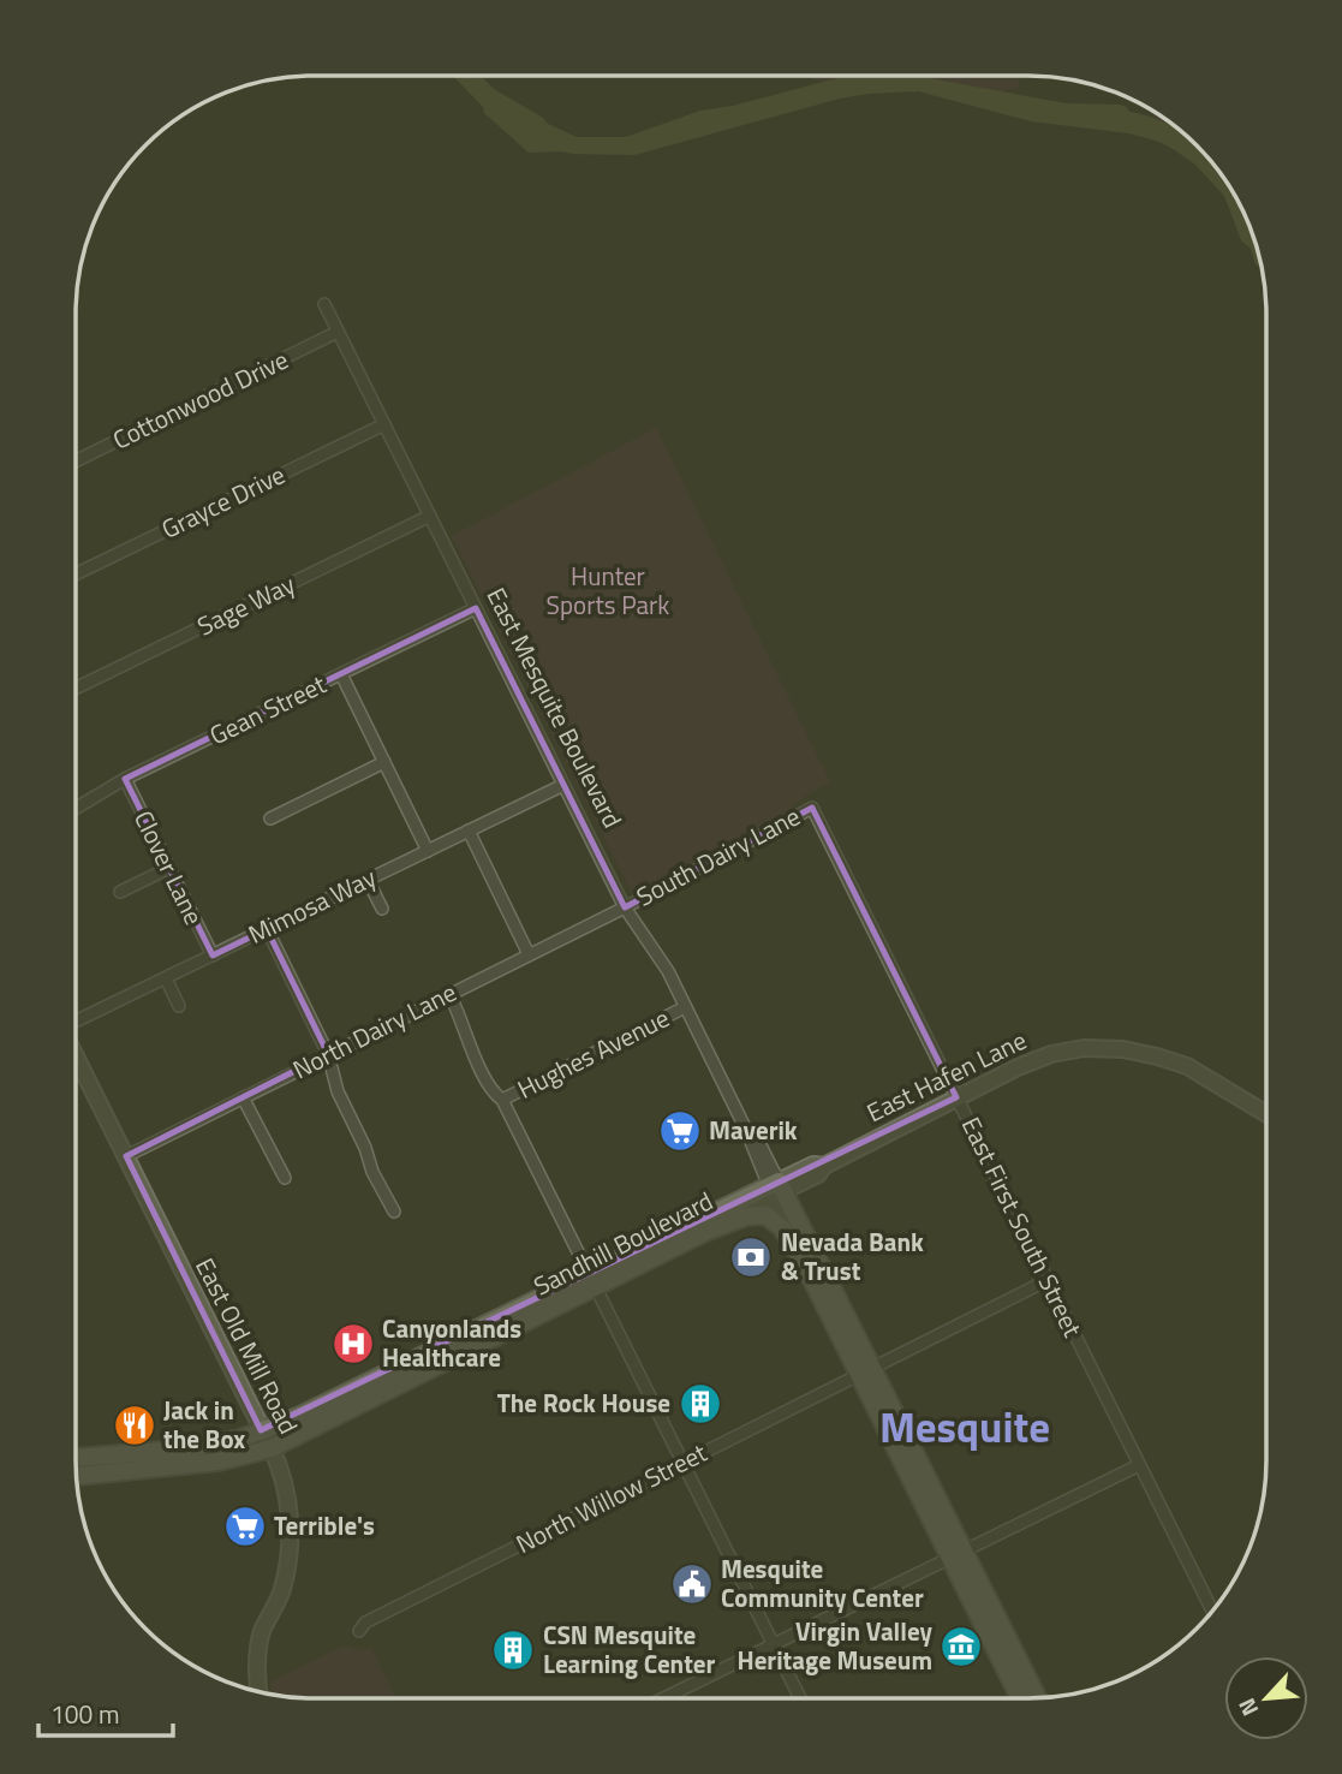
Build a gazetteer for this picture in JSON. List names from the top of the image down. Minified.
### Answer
{"streets":{"main road":["East Mesquite Boulevard","Sandhill Boulevard"],"street":["Cottonwood Drive","Grayce Drive","Sage Way","Gean Street","South Dairy Lane","Clover Lane","Mimosa Way","North Dairy Lane","Hughes Avenue","East Hafen Lane","East First South Street","East Old Mill Road","North Willow Street"]},"crossings":[["Cottonwood Drive","East Mesquite Boulevard"],["Grayce Drive","East Mesquite Boulevard"],["Sage Way","East Mesquite Boulevard"],["East Mesquite Boulevard","Gean Street"],["East Mesquite Boulevard","South Dairy Lane"],["East Mesquite Boulevard","Mimosa Way"],["East Mesquite Boulevard","North Dairy Lane"],["East Mesquite Boulevard","Hughes Avenue"],["East Mesquite Boulevard","East Hafen Lane"],["East Mesquite Boulevard","Sandhill Boulevard"],["East Mesquite Boulevard","North Willow Street"],["Gean Street","Clover Lane"],["South Dairy Lane","North Dairy Lane"],["South Dairy Lane","East First South Street"],["Clover Lane","Mimosa Way"],["North Dairy Lane","East Old Mill Road"],["East Hafen Lane","East First South Street"],["East Hafen Lane","Sandhill Boulevard"],["East First South Street","North Willow Street"],["Sandhill Boulevard","East Old Mill Road"]],"districts":["Mesquite"],"parks":["Hunter Sports Park"],"places":{"supermarket":["Maverik","Terrible's"],"bank":["Nevada Bank & Trust"],"hospital":["Canyonlands Healthcare"],"building":["The Rock House","CSN Mesquite Learning Center"],"restaurant":["Jack in the Box"],"public building":["Mesquite Community Center"],"museum":["Virgin Valley Heritage Museum"]},"scale_bar":"100 m","north":"bottom left"}
